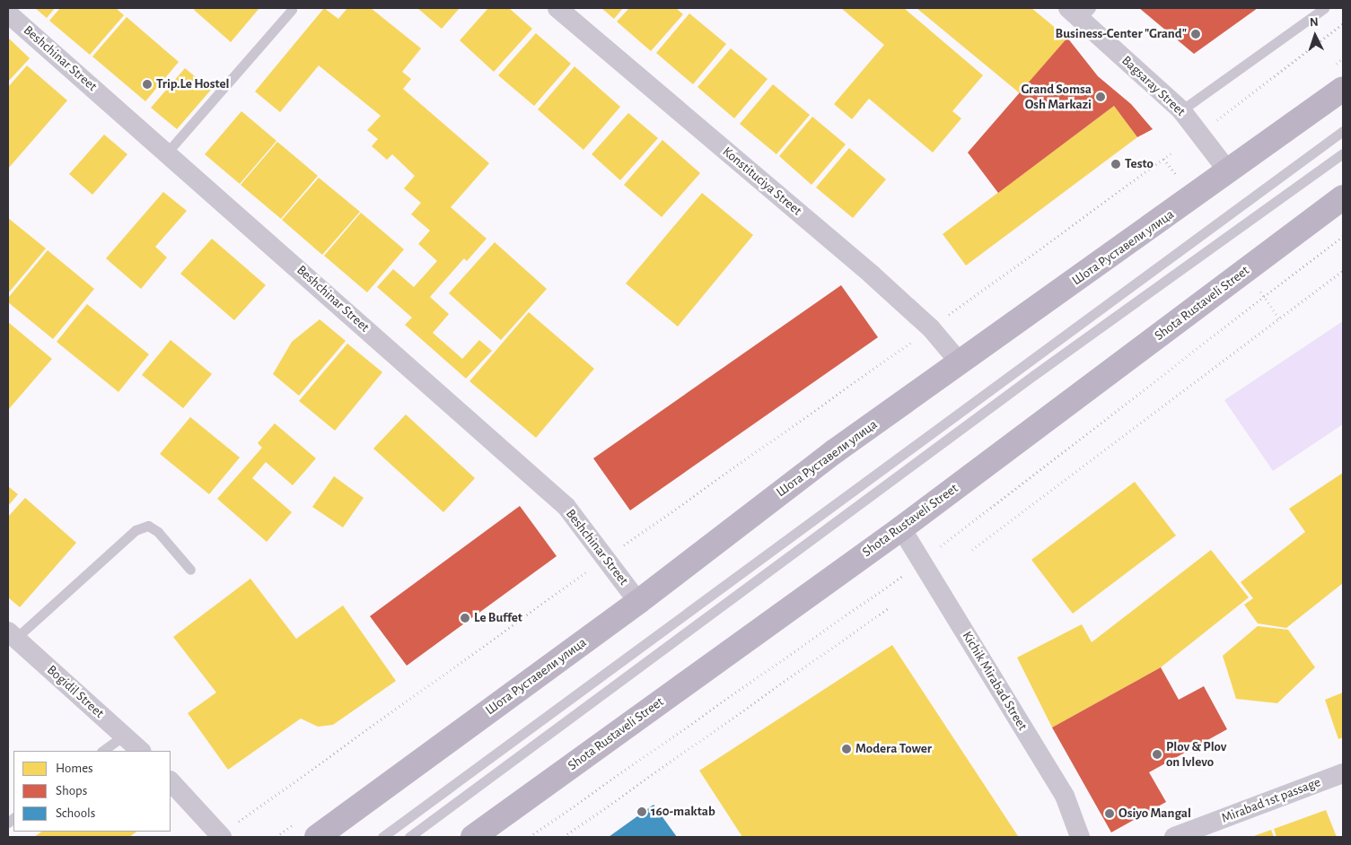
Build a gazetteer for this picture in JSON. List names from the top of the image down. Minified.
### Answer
{"streets":{"main road":["Шота Руставели улица","Shota Rustaveli Street"],"street":["Beshchinar Street","Bagsarаy Street","Konstituciya Street","Kichik Mirabad Street","Bogidil Street","Mirabad 1st passage"]},"crossings":[["Beshchinar Street","Шота Руставели улица"],["Bagsarаy Street","Шота Руставели улица"],["Konstituciya Street","Шота Руставели улица"],["Shota Rustaveli Street","Kichik Mirabad Street"]],"places":["Business-Center \"Grand\"","Trip.Le Hostel","Grand Somsa Osh Markazi","Testo","Le Buffet","Modera Tower","Plov & Plov on Ivlevo","160-maktab","Osiyo Mangal"],"legend":["Homes","Shops","Schools"],"north":"top"}
